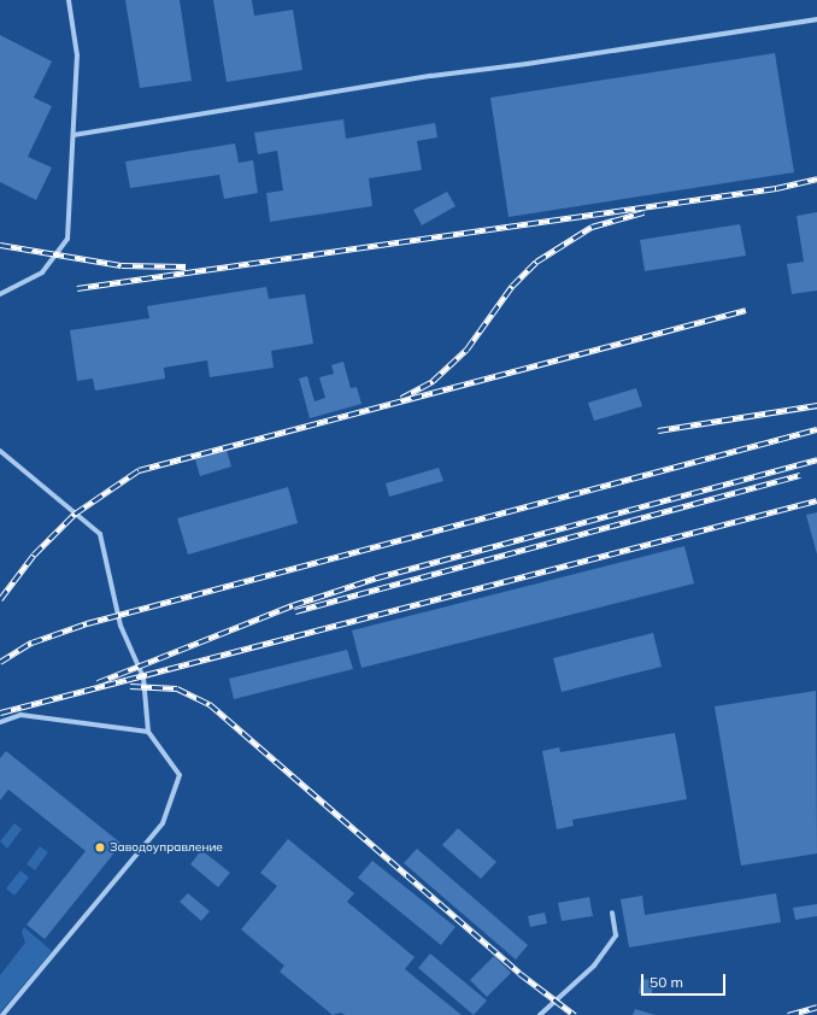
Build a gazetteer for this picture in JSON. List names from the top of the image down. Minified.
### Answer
{"places":["Заводоуправление"],"scale_bar":"50 m"}
